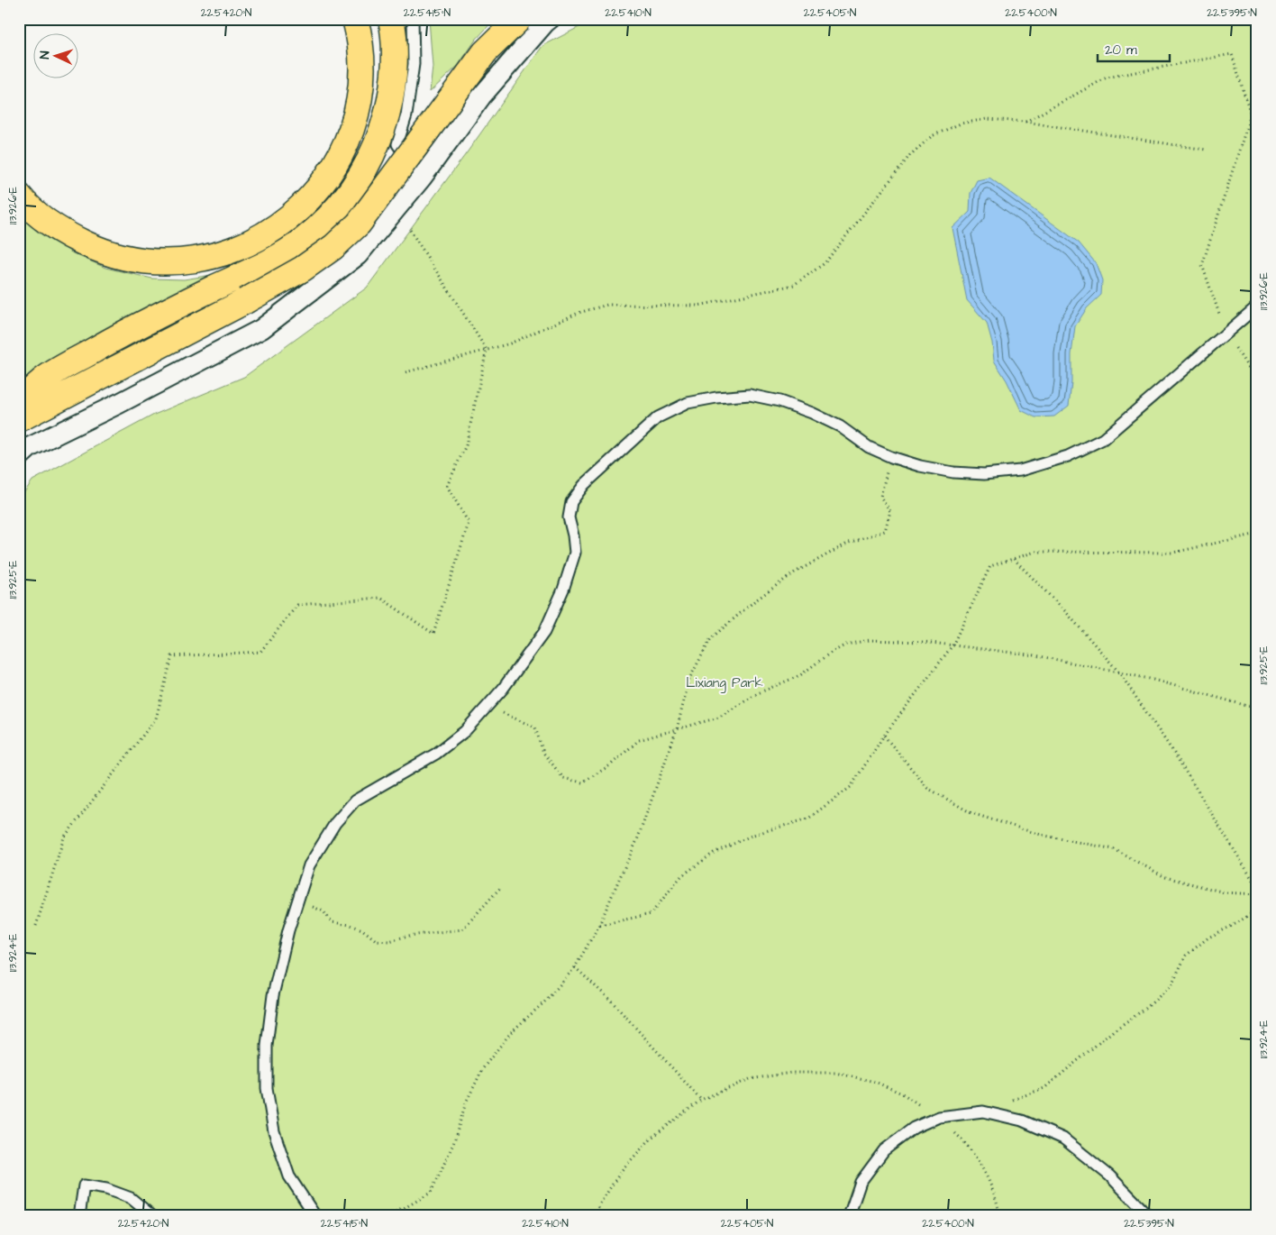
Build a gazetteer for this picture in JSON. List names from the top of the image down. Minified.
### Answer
{"parks":["Lixiang Park"],"scale_bar":"20 m","north":"left","coordinates":["22.5420°N","22.5415°N","22.5410°N","22.5405°N","22.5400°N","22.5395°N","113.926°E","113.925°E","113.924°E"]}
